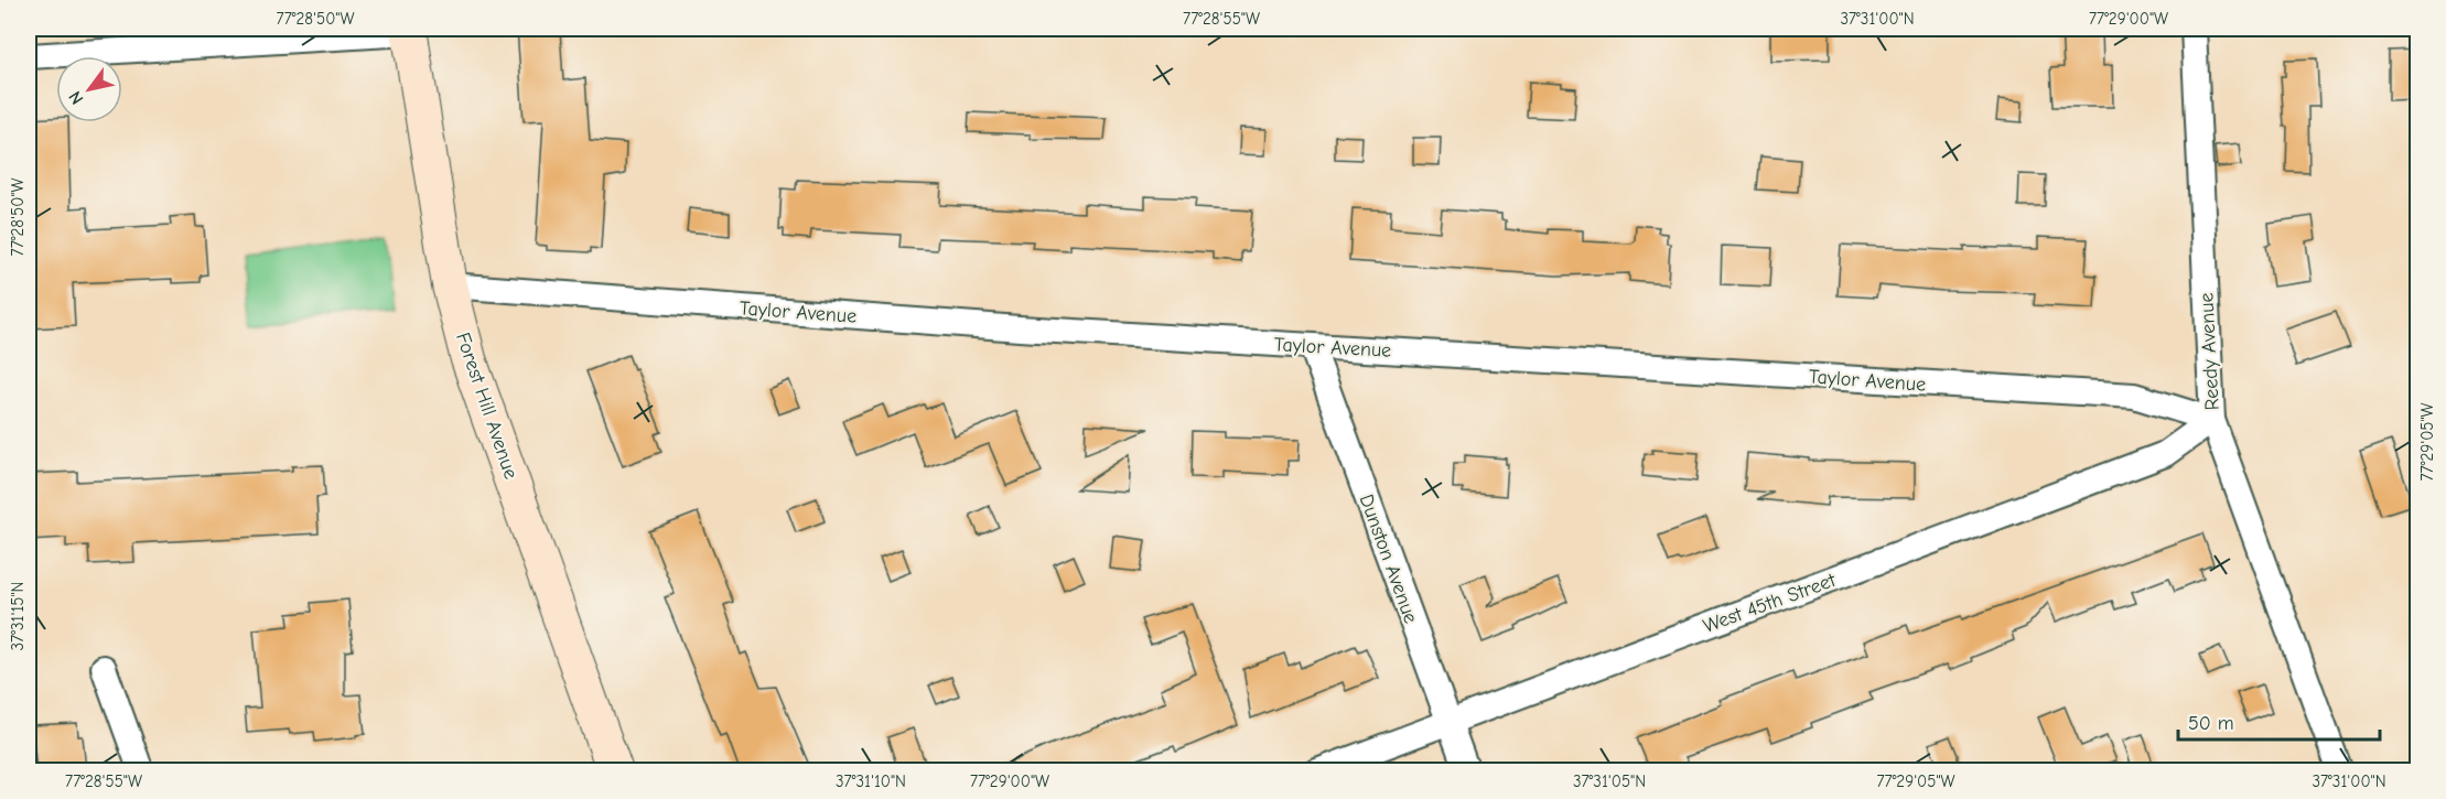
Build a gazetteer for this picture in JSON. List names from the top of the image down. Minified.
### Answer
{"streets":{"main road":["Forest Hill Avenue"],"street":["Taylor Avenue","Reedy Avenue","Dunston Avenue","West 45th Street"]},"crossings":[["Taylor Avenue","Reedy Avenue"],["Taylor Avenue","Forest Hill Avenue"],["Taylor Avenue","Dunston Avenue"],["Taylor Avenue","West 45th Street"],["Reedy Avenue","West 45th Street"],["Dunston Avenue","West 45th Street"]],"scale_bar":"50 m","north":"bottom left","coordinates":["77°28'50\"W","77°28'55\"W","37°31'00\"N","77°29'00\"W","77°29'05\"W","37°31'15\"N","37°31'10\"N","37°31'05\"N"]}
